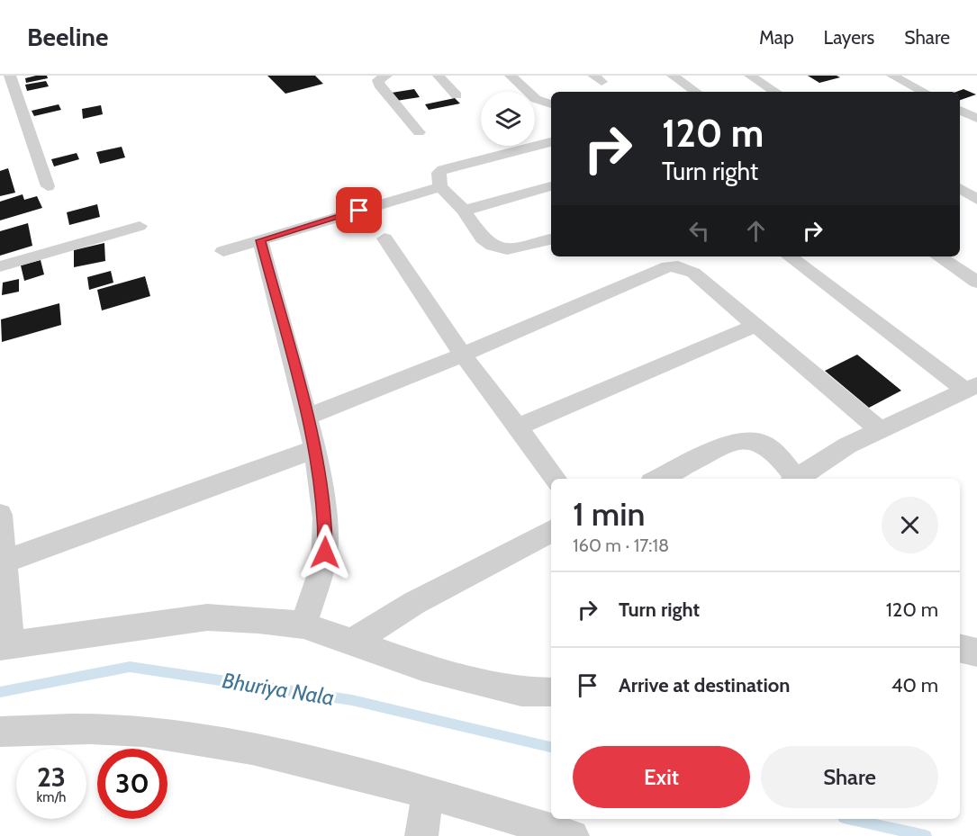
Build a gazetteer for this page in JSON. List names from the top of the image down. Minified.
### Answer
{"water":["Bhuriya Nala"],"page":{"header":"Beeline","nav":["Map","Layers","Share"],"turn":["120 m","Turn right"],"heading":["1 min","160 m · 17:18"],"list":[{"name":"Turn right","value":"120 m"},{"name":"Arrive at destination","value":"40 m"}],"buttons":["Exit","Share"],"speed":"23 km/h","limit":"30"}}
